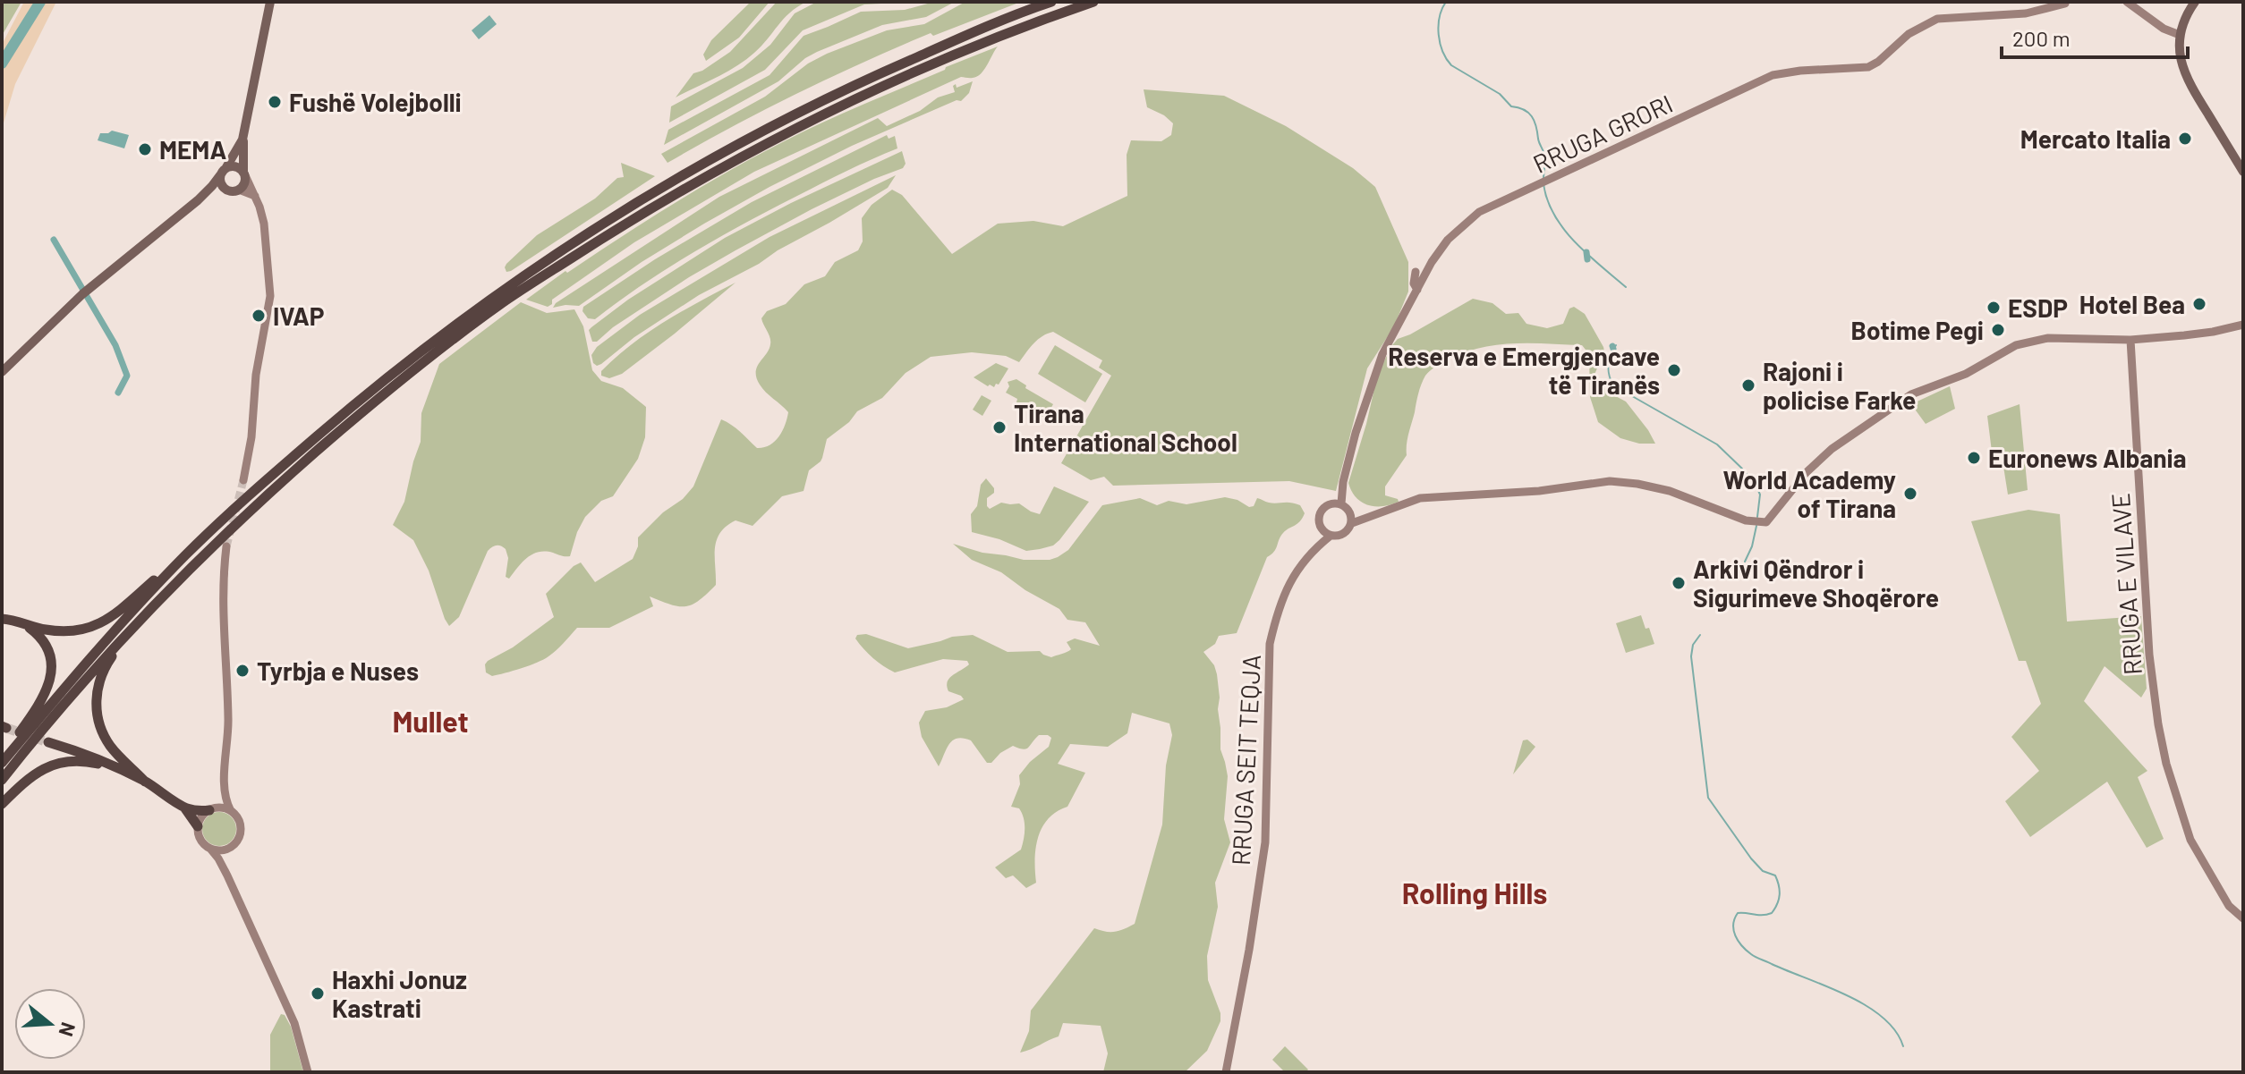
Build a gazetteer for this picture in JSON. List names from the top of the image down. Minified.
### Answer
{"streets":{"main road":["RRUGA GRORI","RRUGA E VILAVE","RRUGA SEIT TEQJA"]},"crossings":[["RRUGA GRORI","RRUGA SEIT TEQJA"]],"districts":["Mullet","Rolling Hills"],"places":["Fushë Volejbolli","Mercato Italia","MEMA","Hotel Bea","ESDP","IVAP","Botime Pegi","Reserva e Emergjencave të Tiranës","Rajoni i policise Farke","Tirana International School","Euronews Albania","World Academy of Tirana","Arkivi Qëndror i Sigurimeve Shoqërore","Tyrbja e Nuses","Haxhi Jonuz Kastrati"],"scale_bar":"200 m","north":"right"}
